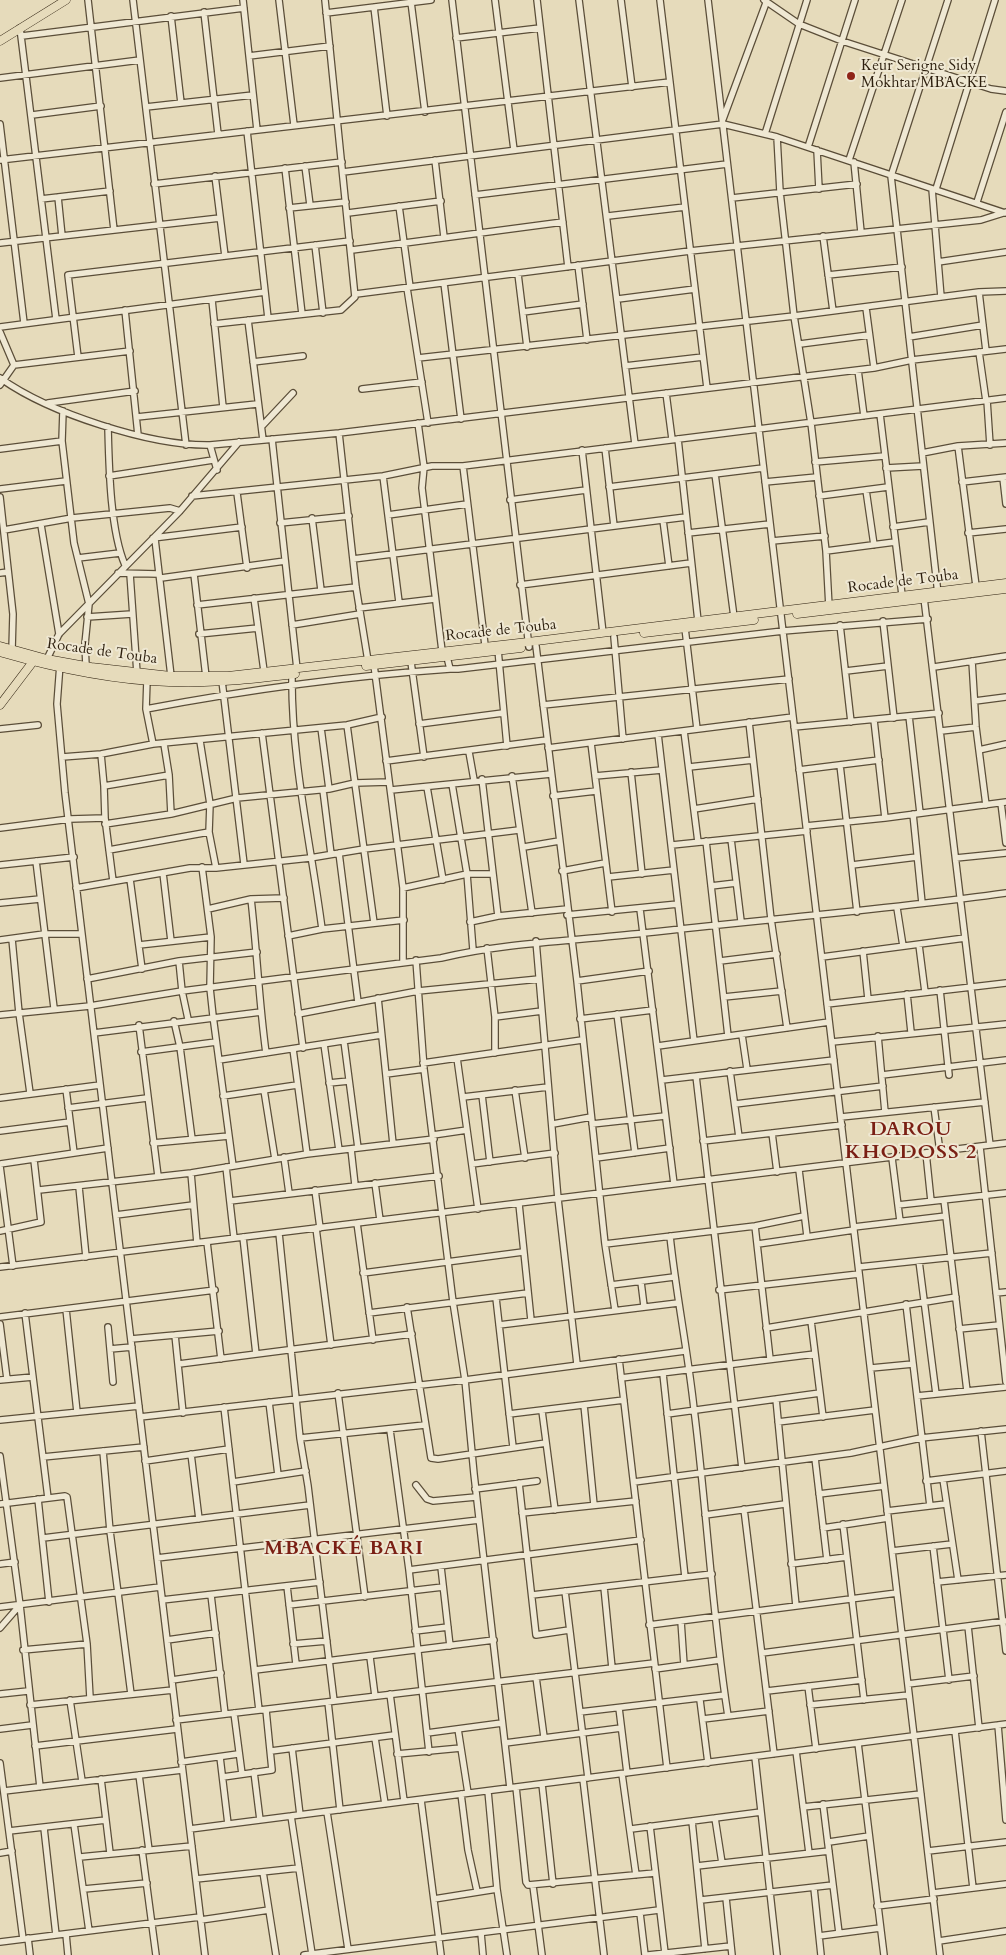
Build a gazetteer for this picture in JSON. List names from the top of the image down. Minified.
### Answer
{"streets":{"main road":["Rocade de Touba"]},"districts":["DAROU KHODOSS 2","MBACKÉ BARI"],"places":["Keur Serigne Sidy Mokhtar MBACKE"]}
